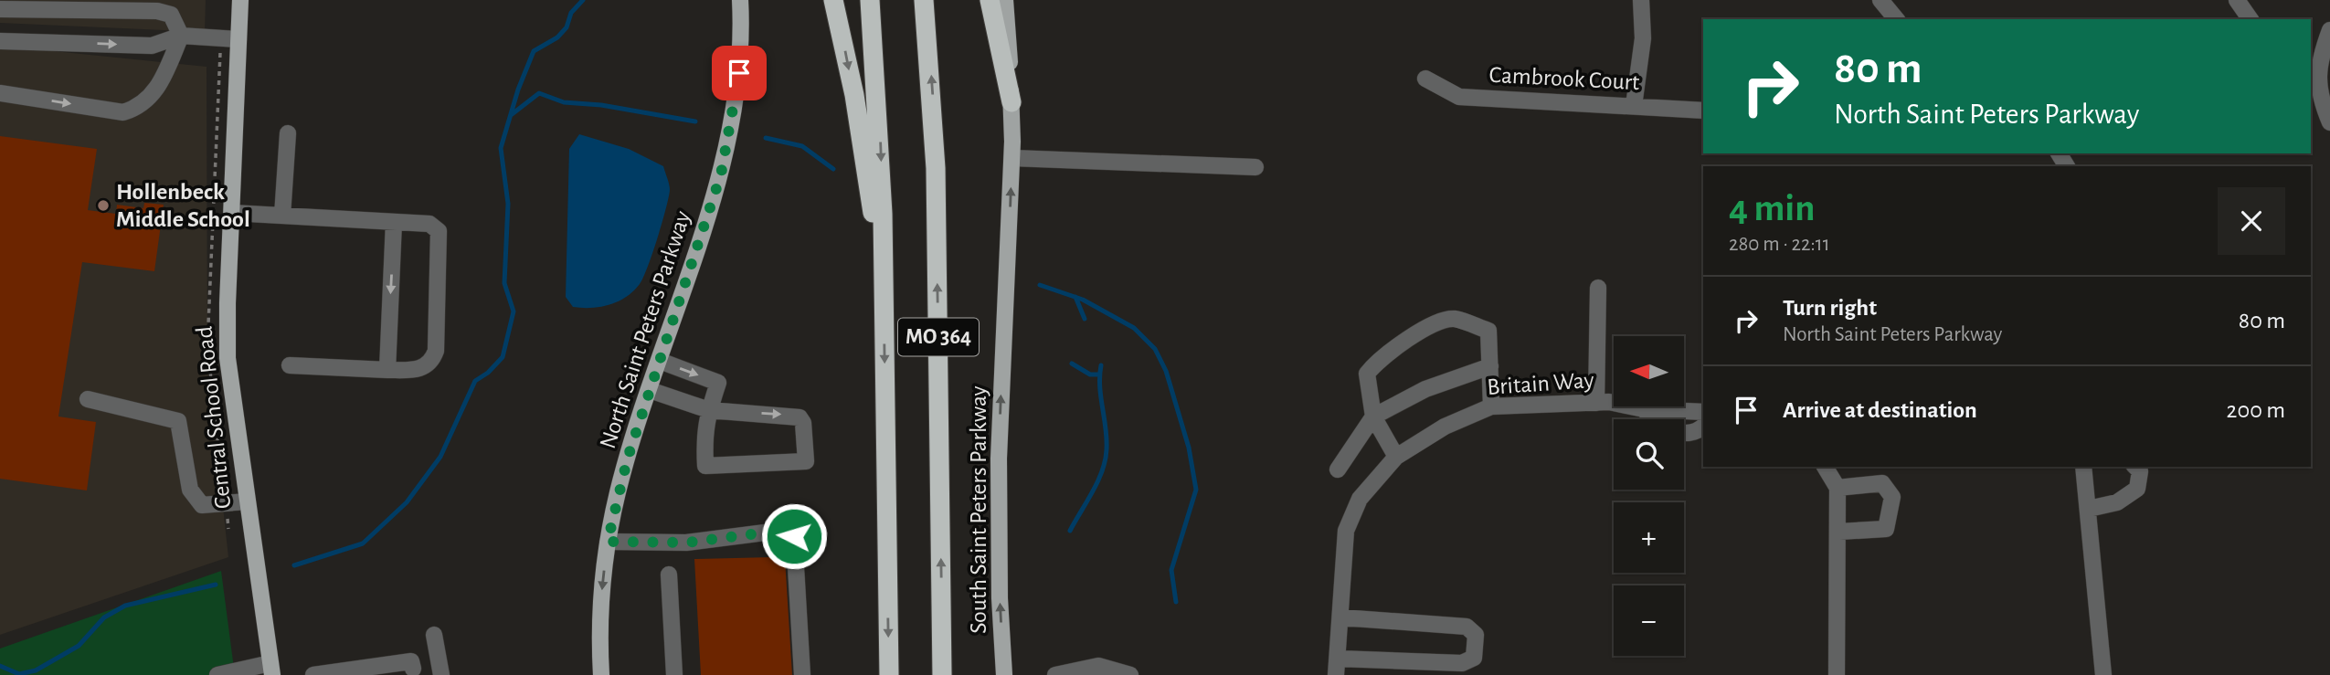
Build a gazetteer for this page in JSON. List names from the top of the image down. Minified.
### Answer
{"streets":{"highway":["MO 364"],"main road":["North Saint Peters Parkway","Central School Road","South Saint Peters Parkway"],"street":["Cambrook Court","Britain Way"]},"one_way":["South Saint Peters Parkway"],"places":["Hollenbeck Middle School"],"north":"left","page":{"turn":["80 m","North Saint Peters Parkway"],"heading":["4 min","280 m · 22:11"],"list":[{"name":"Turn right","note":"North Saint Peters Parkway","value":"80 m"},{"name":"Arrive at destination","value":"200 m"}],"map_buttons":["+","−"]}}
